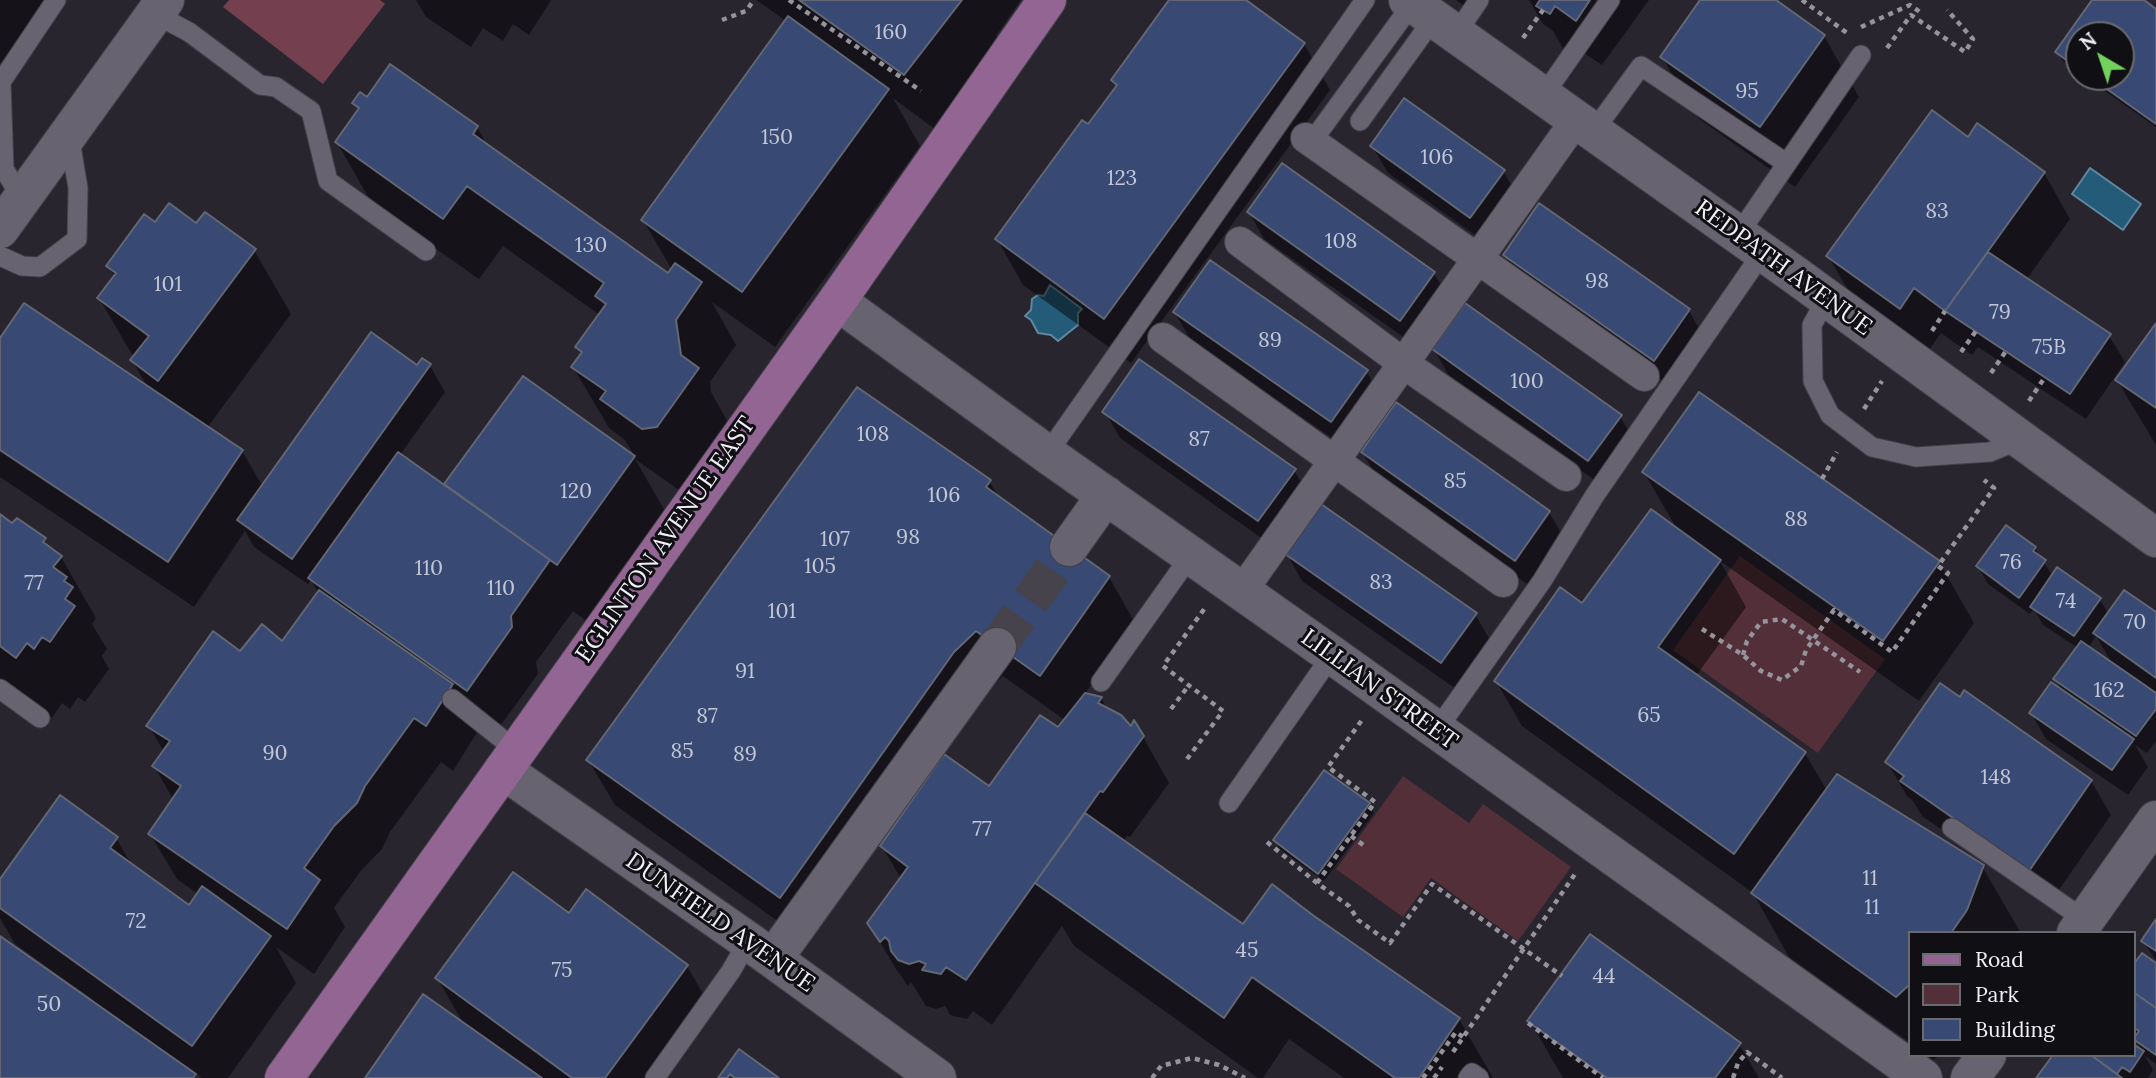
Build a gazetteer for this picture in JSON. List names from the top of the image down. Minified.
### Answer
{"streets":{"main road":["EGLINTON AVENUE EAST"],"street":["REDPATH AVENUE","LILLIAN STREET","DUNFIELD AVENUE"]},"crossings":[["EGLINTON AVENUE EAST","LILLIAN STREET"],["EGLINTON AVENUE EAST","DUNFIELD AVENUE"]],"house_numbers":["160","95","150","106","123","83","108","130","98","101","79","89","75B","100","108","87","85","120","106","88","98","107","76","105","110","83","77","110","74","101","70","91","162","65","87","85","90","89","148","77","11","11","72","45","75","44","50"],"legend":["Road","Park","Building"],"north":"top left"}
